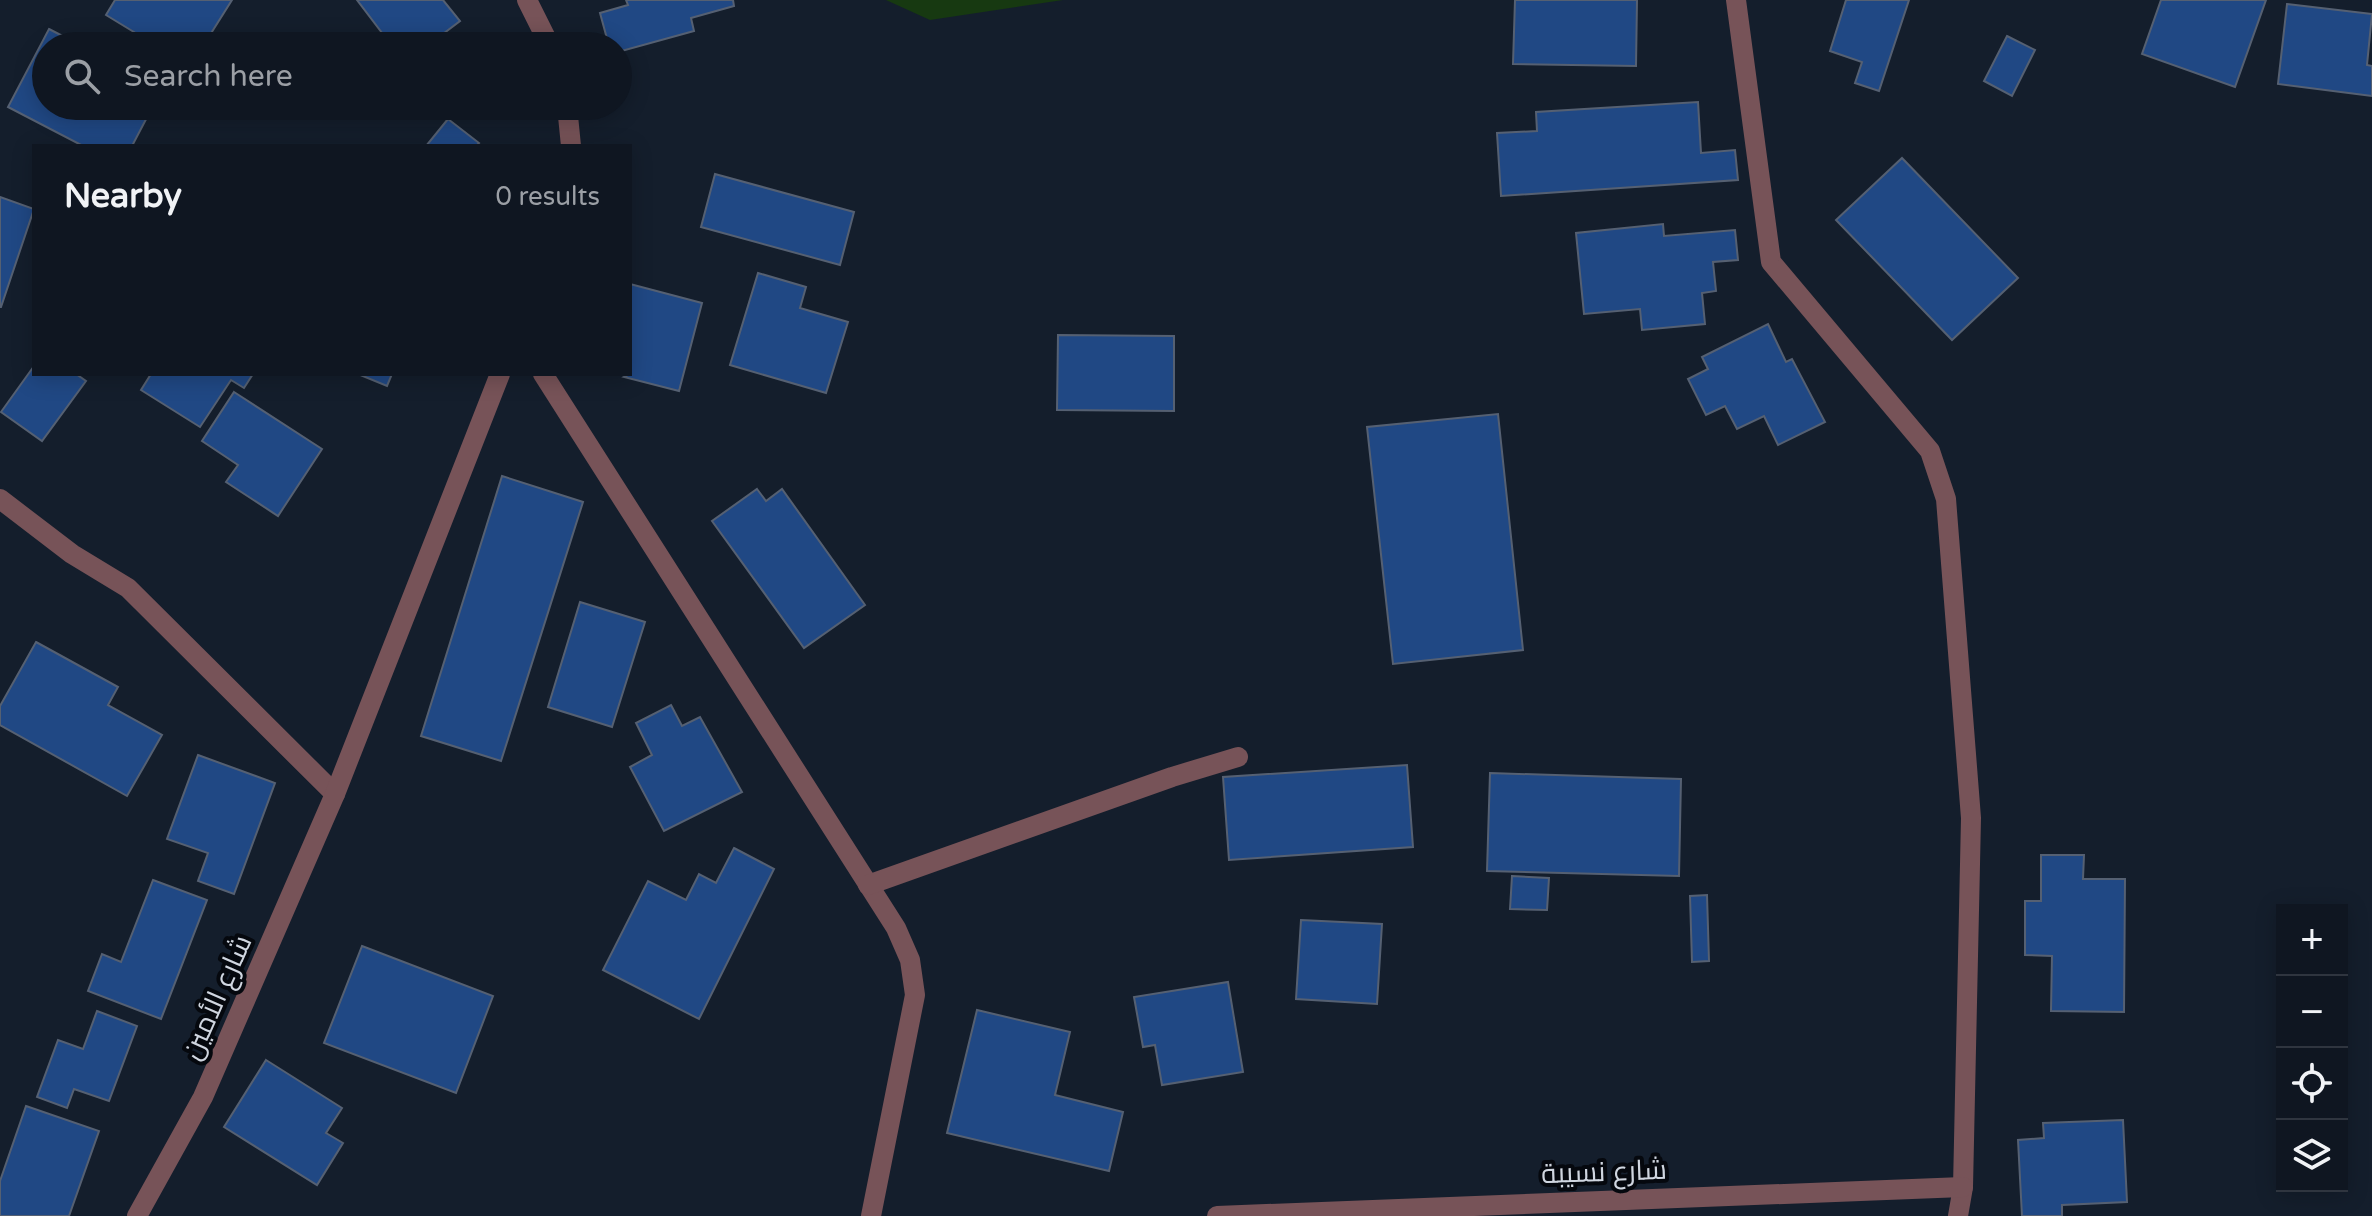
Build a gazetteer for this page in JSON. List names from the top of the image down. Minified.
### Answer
{"streets":{"street":["شارع الأمين","شارع نسيبة"]},"page":{"search":"Search here","heading":["Nearby","0 results"],"map_buttons":["+","−"]}}
